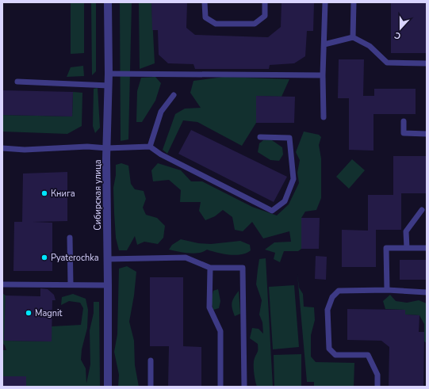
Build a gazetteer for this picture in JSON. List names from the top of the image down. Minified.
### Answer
{"streets":{"street":["Сибирская улица"]},"places":["Книга","Pyaterochka","Magnit"],"north":"bottom"}
